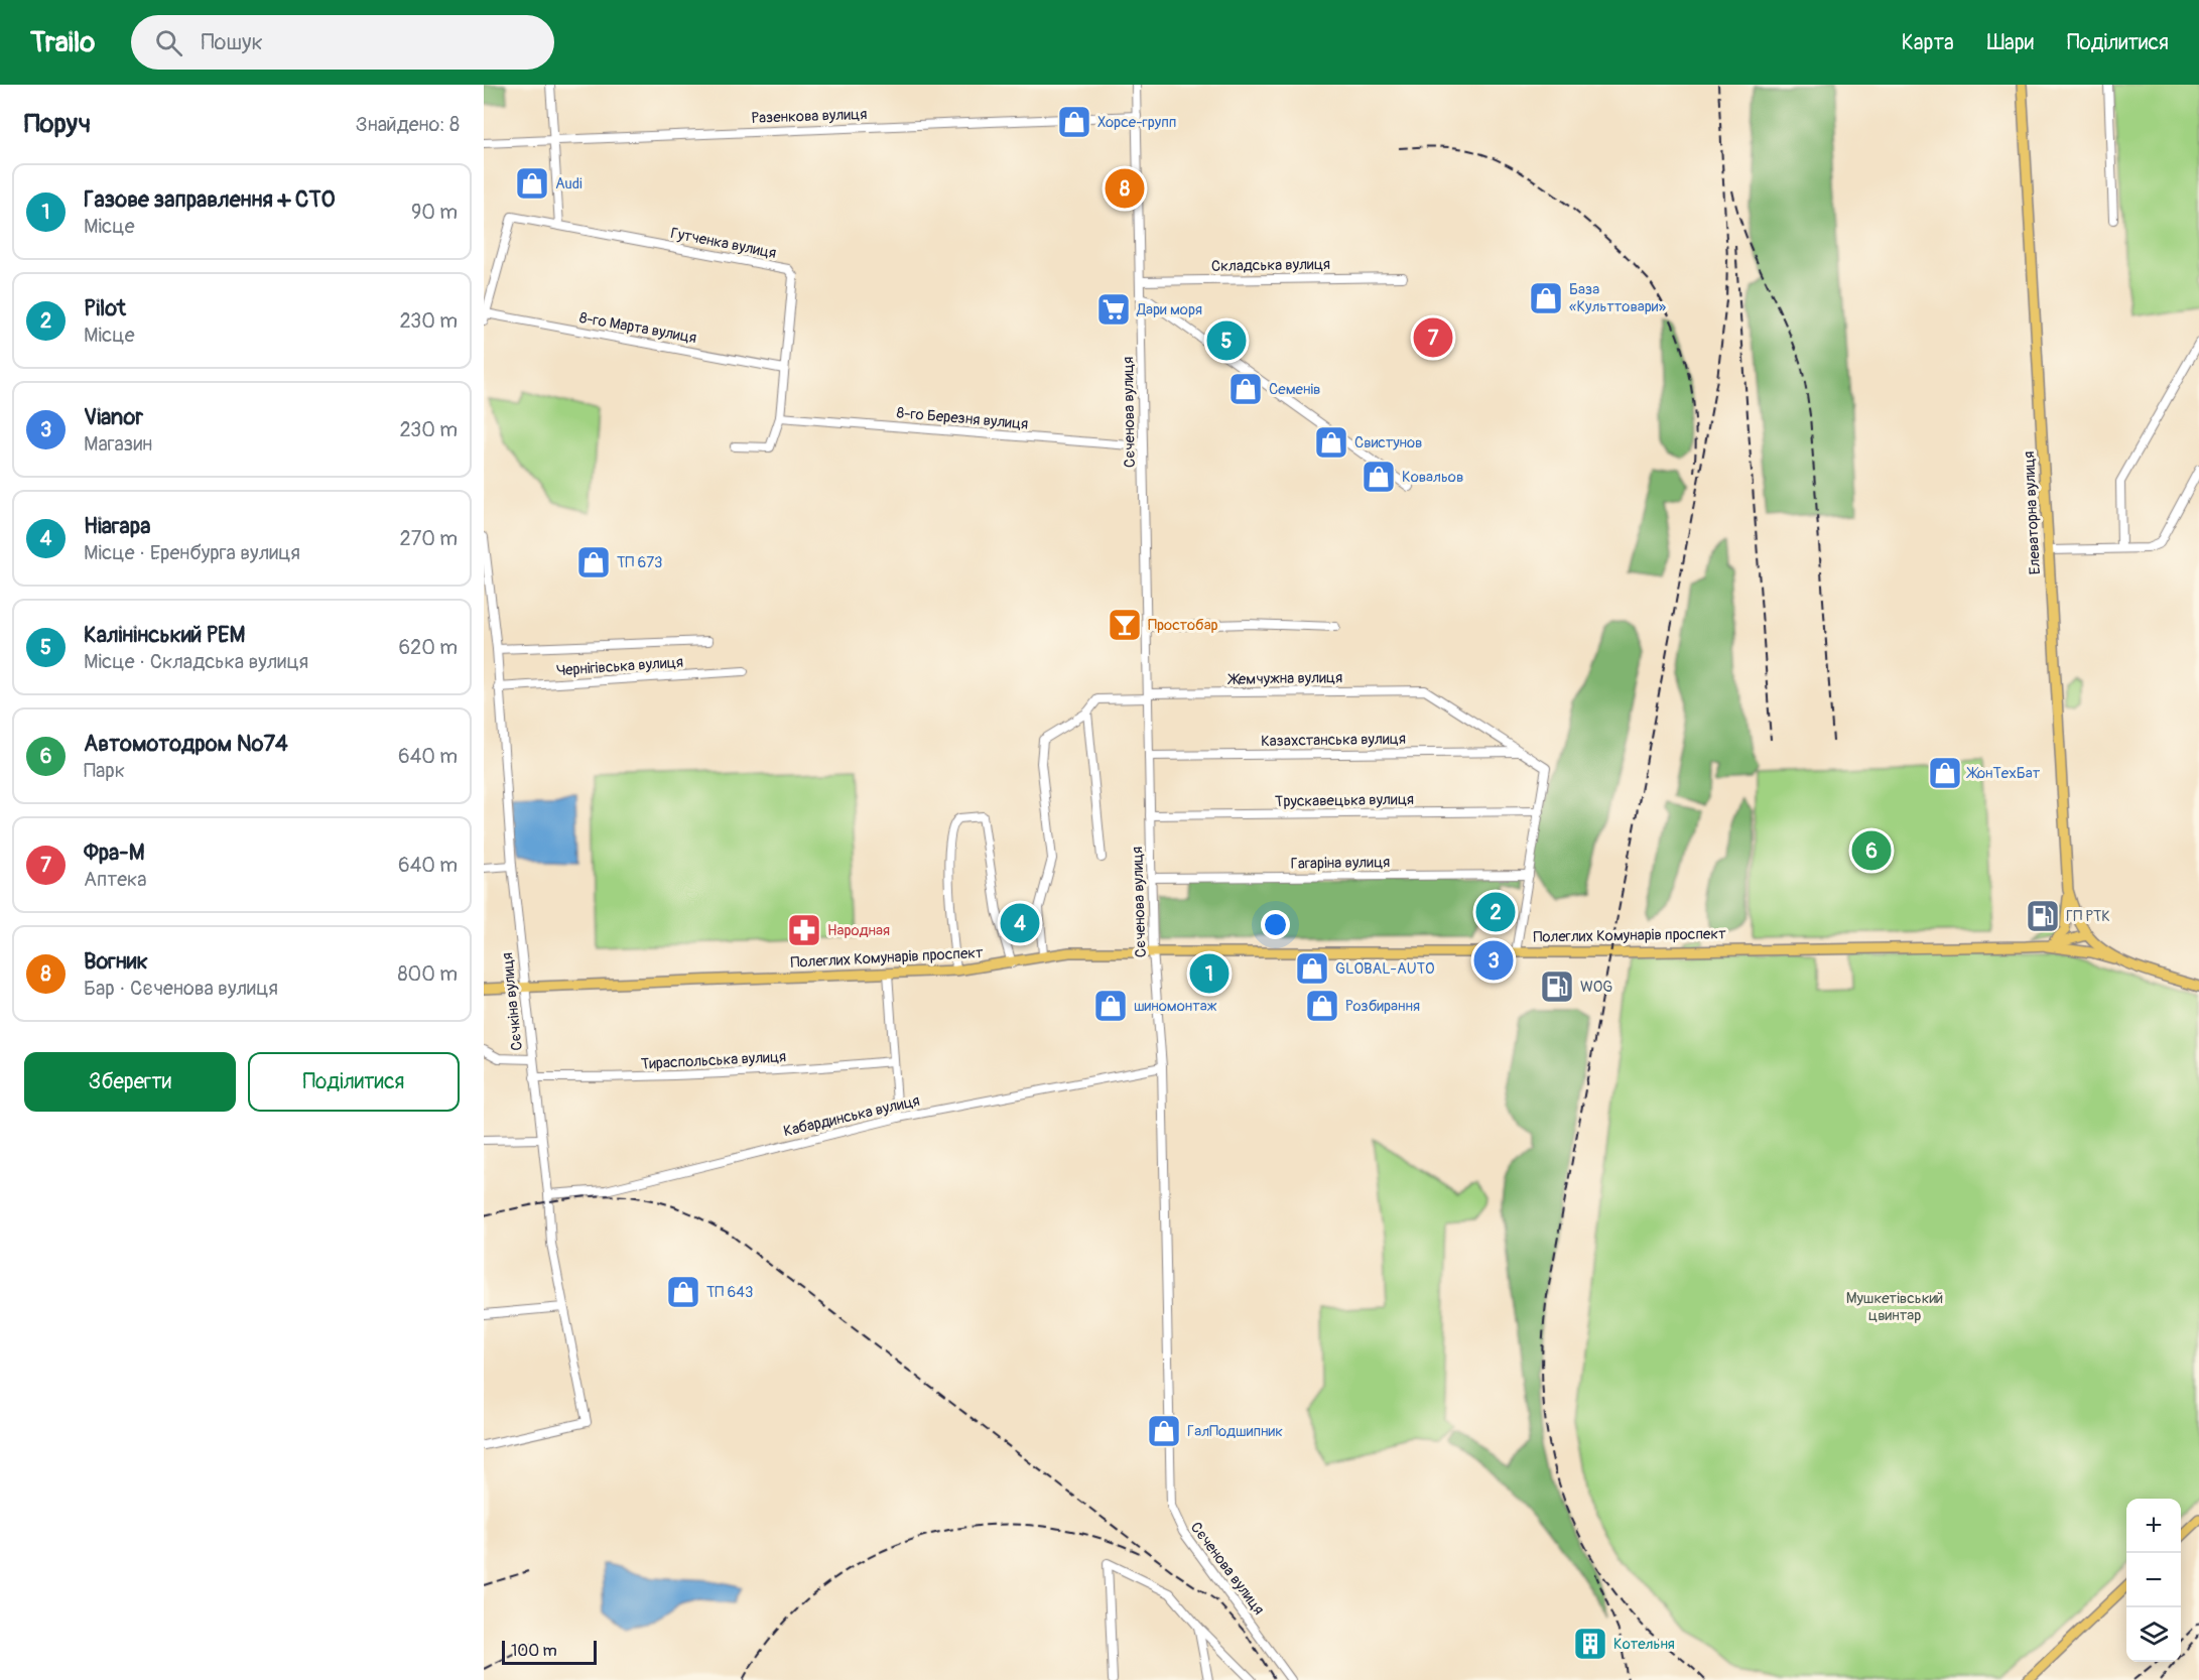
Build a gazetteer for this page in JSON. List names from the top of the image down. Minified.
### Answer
{"streets":{"main road":["Елеваторна вулиця","Полеглих Комунарів проспект"],"street":["Разенкова вулиця","Гутченка вулиця","Складська вулиця","8-го Марта вулиця","Сєченова вулиця","8-го Березня вулиця","Чернігівська вулиця","Жемчужна вулиця","Казахстанська вулиця","Трускавецька вулиця","Гагаріна вулиця","Сєчкіна вулиця","Тираспольська вулиця","Кабардинська вулиця"]},"crossings":[["Разенкова вулиця","Сєченова вулиця"],["Гутченка вулиця","8-го Марта вулиця"],["Гутченка вулиця","8-го Березня вулиця"],["Складська вулиця","Сєченова вулиця"],["Сєченова вулиця","8-го Березня вулиця"],["Сєченова вулиця","Жемчужна вулиця"],["Сєченова вулиця","Казахстанська вулиця"],["Сєченова вулиця","Трускавецька вулиця"],["Сєченова вулиця","Гагаріна вулиця"],["Сєченова вулиця","Полеглих Комунарів проспект"],["Сєченова вулиця","Кабардинська вулиця"],["Елеваторна вулиця","Полеглих Комунарів проспект"],["Чернігівська вулиця","Сєчкіна вулиця"],["Жемчужна вулиця","Казахстанська вулиця"],["Полеглих Комунарів проспект","Сєчкіна вулиця"],["Сєчкіна вулиця","Тираспольська вулиця"],["Сєчкіна вулиця","Кабардинська вулиця"]],"parks":["Мушкетівський цвинтар"],"places":{"shop":["Хорсе-групп","Audi","База «Культтовари»","Семенів","Свистунов","Ковальов","ТП 673","ЖонТехБат","GLOBAL-AUTO","шиномонтаж","Розбирання","ТП 643","ГалПодшипник"],"supermarket":["Дари моря"],"bar":["Простобар"],"fuel station":["ГП РТК","WOG"],"pharmacy":["Народная"],"building":["Котельня"]},"scale_bar":"100 m","page":{"header":"Trailo","search":"Пошук","nav":["Карта","Шари","Поділитися"],"heading":["Поруч","Знайдено: 8"],"list":[{"mark":"1","name":"Газове заправлення + СТО","note":"Місце","value":"90 m"},{"mark":"2","name":"Pilot","note":"Місце","value":"230 m"},{"mark":"3","name":"Vianor","note":"Магазин","value":"230 m"},{"mark":"4","name":"Ніагара","note":"Місце · Еренбурга вулиця","value":"270 m"},{"mark":"5","name":"Калінінський РЕМ","note":"Місце · Складська вулиця","value":"620 m"},{"mark":"6","name":"Автомотодром №74","note":"Парк","value":"640 m"},{"mark":"7","name":"Фра-М","note":"Аптека","value":"640 m"},{"mark":"8","name":"Вогник","note":"Бар · Сєченова вулиця","value":"800 m"}],"pins":["8","7","5","6","2","4","3","1"],"buttons":["Зберегти","Поділитися"],"map_buttons":["+","−"],"scale":"100 m"}}
